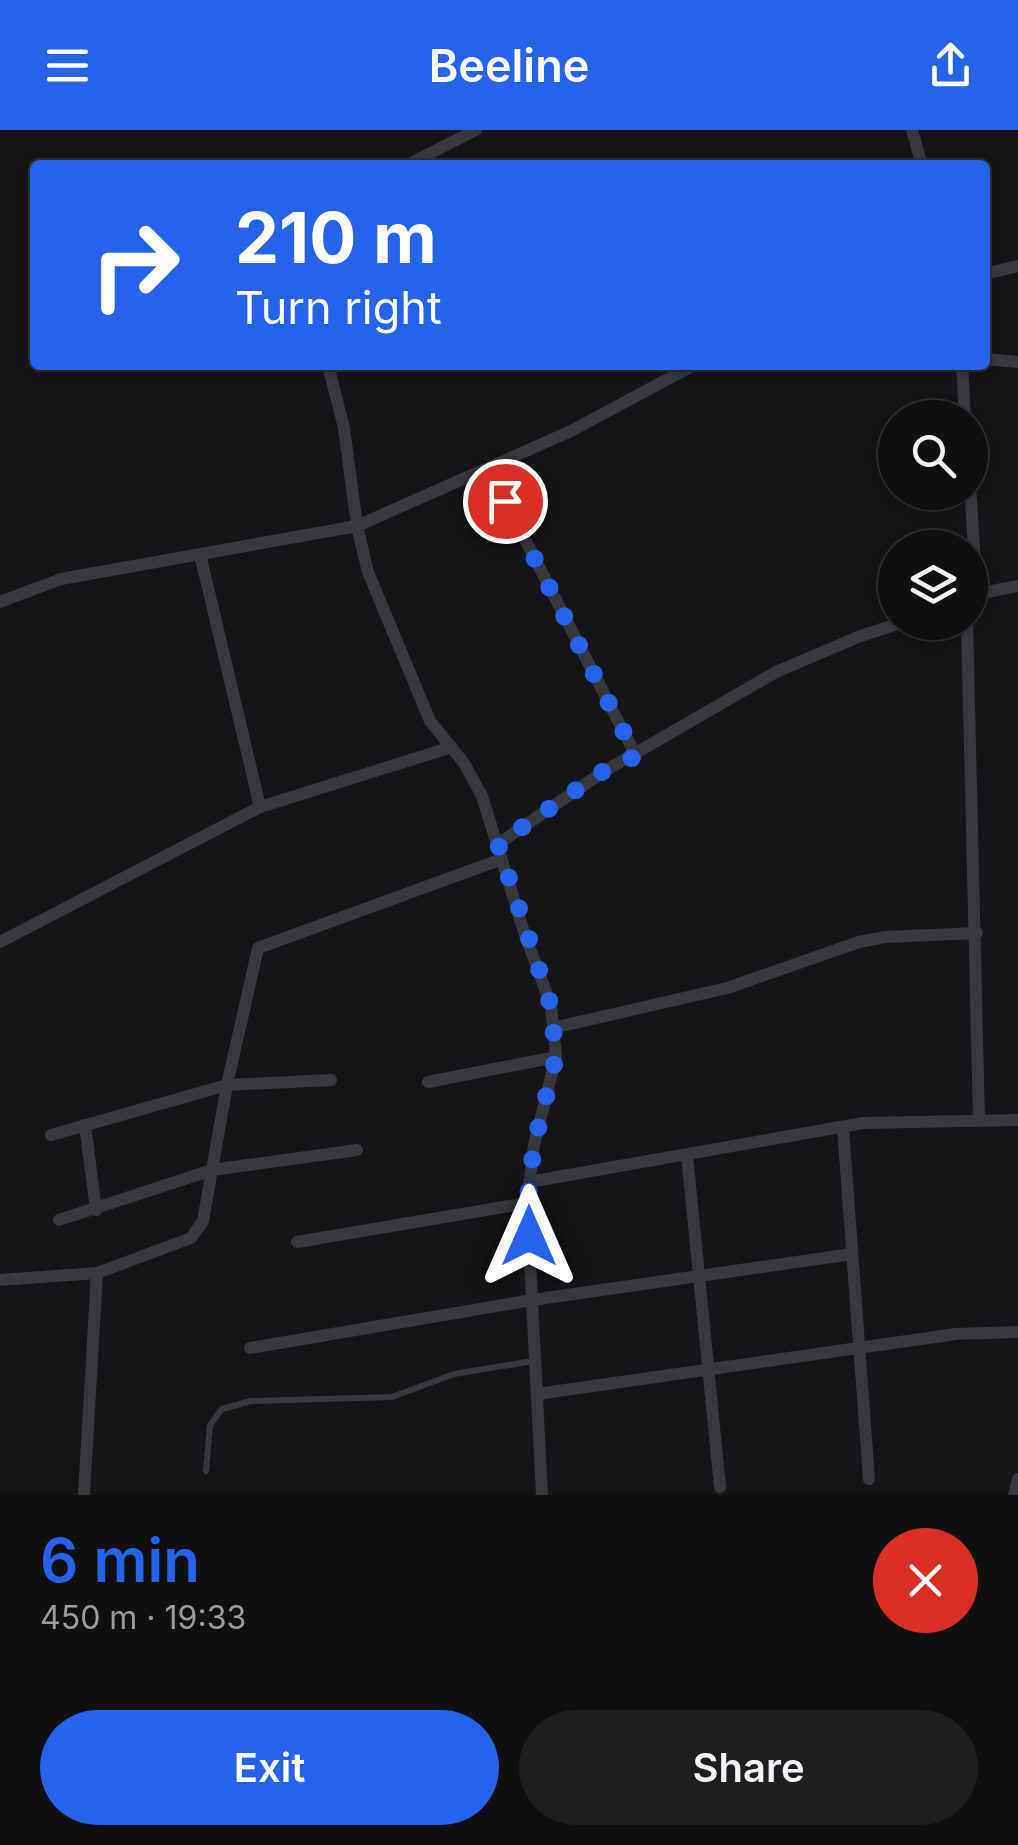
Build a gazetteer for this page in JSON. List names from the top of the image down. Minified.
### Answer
{"page":{"header":"Beeline","turn":["210 m","Turn right"],"heading":["6 min","450 m · 19:33"],"buttons":["Exit","Share"]}}
